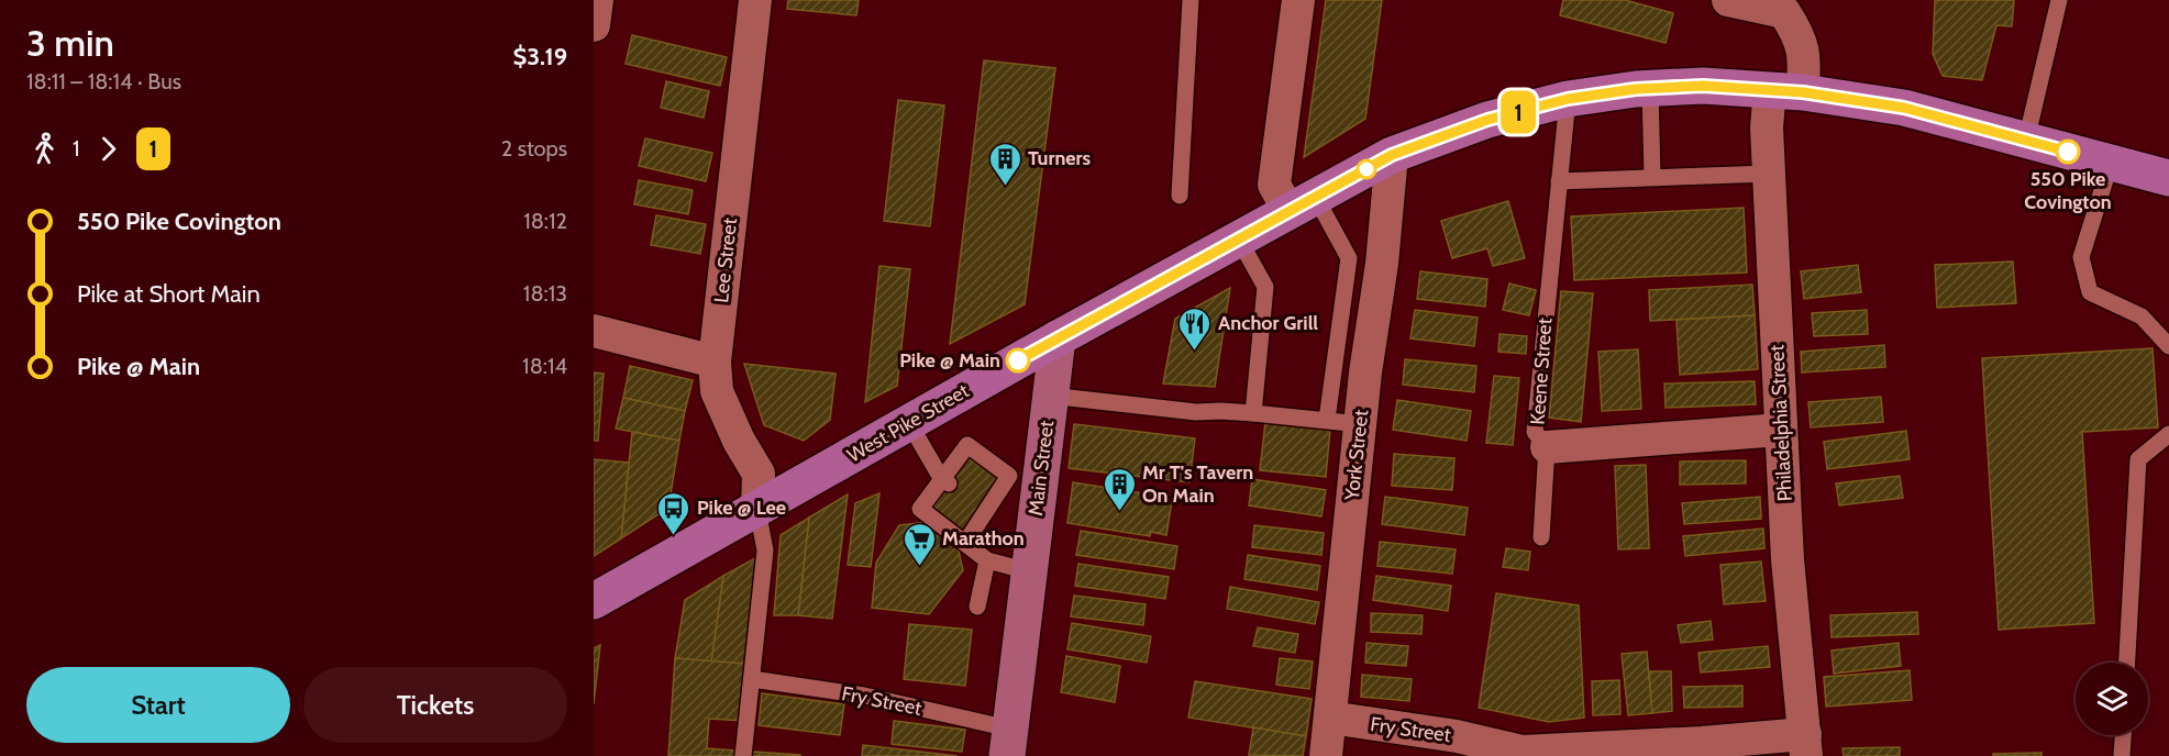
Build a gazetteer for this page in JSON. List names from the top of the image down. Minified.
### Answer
{"streets":{"main road":["West Pike Street","Main Street"],"street":["Lee Street","Keene Street","Philadelphia Street","York Street","Fry Street"]},"crossings":[["Lee Street","West Pike Street"],["Keene Street","West Pike Street"],["Keene Street","Philadelphia Street"],["West Pike Street","Philadelphia Street"],["West Pike Street","York Street"],["West Pike Street","Main Street"],["Philadelphia Street","Fry Street"],["York Street","Fry Street"],["Main Street","Fry Street"]],"places":{"other":["550 Pike Covington","Pike @ Main"],"building":["Turners","Mr T's Tavern On Main"],"restaurant":["Anchor Grill"],"bus stop":["Pike @ Lee"],"supermarket":["Marathon"]},"lines":["bus line 1"],"page":{"heading":["3 min","18:11 – 18:14 · Bus","$3.19"],"on_map":"1","legs":["1","1","2 stops"],"list":[{"name":"550 Pike Covington","value":"18:12"},{"name":"Pike at Short Main","value":"18:13"},{"name":"Pike @ Main","value":"18:14"}],"buttons":["Start","Tickets"]}}
